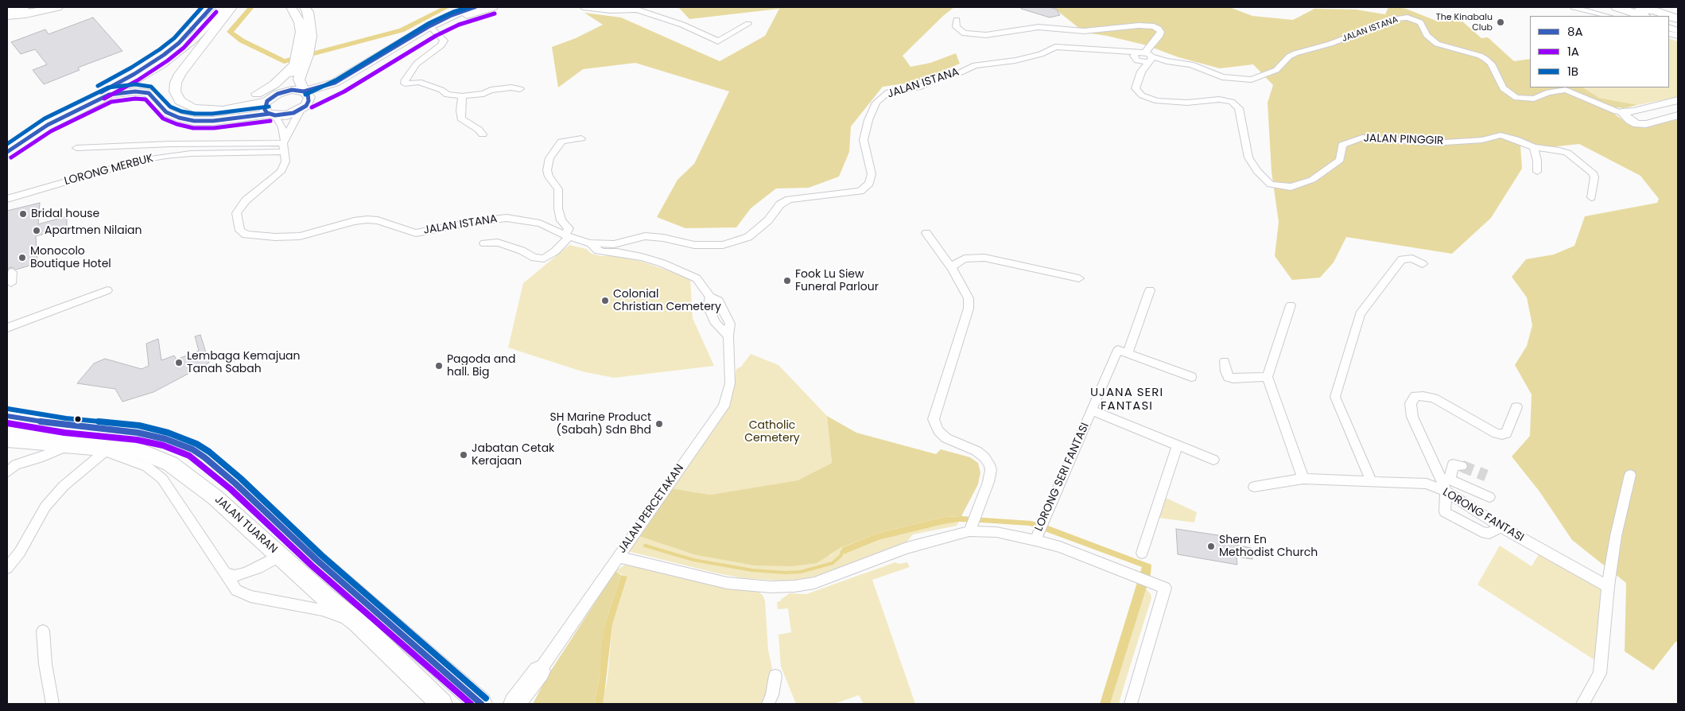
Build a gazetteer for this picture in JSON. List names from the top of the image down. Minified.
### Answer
{"streets":{"main road":["JALAN TUARAN"],"street":["JALAN ISTANA","JALAN PINGGIR","LORONG MERBUK","LORONG SERI FANTASI","JALAN PERCETAKAN","LORONG FANTASI"]},"crossings":[["JALAN ISTANA","JALAN PINGGIR"],["JALAN ISTANA","LORONG MERBUK"],["JALAN ISTANA","JALAN PERCETAKAN"]],"districts":["UJANA SERI FANTASI"],"parks":["Catholic Cemetery"],"places":["The Kinabalu Club","Bridal house","Apartmen Nilaian","Monocolo Boutique Hotel","Fook Lu Siew Funeral Parlour","Colonial Christian Cemetery","Lembaga Kemajuan Tanah Sabah","Pagoda and hall. Big","SH Marine Product (Sabah) Sdn Bhd","Jabatan Cetak Kerajaan","Shern En Methodist Church"],"lines":["transit line 8A","transit line 1B","transit line 1A"],"legend":["8A","1A","1B"]}
